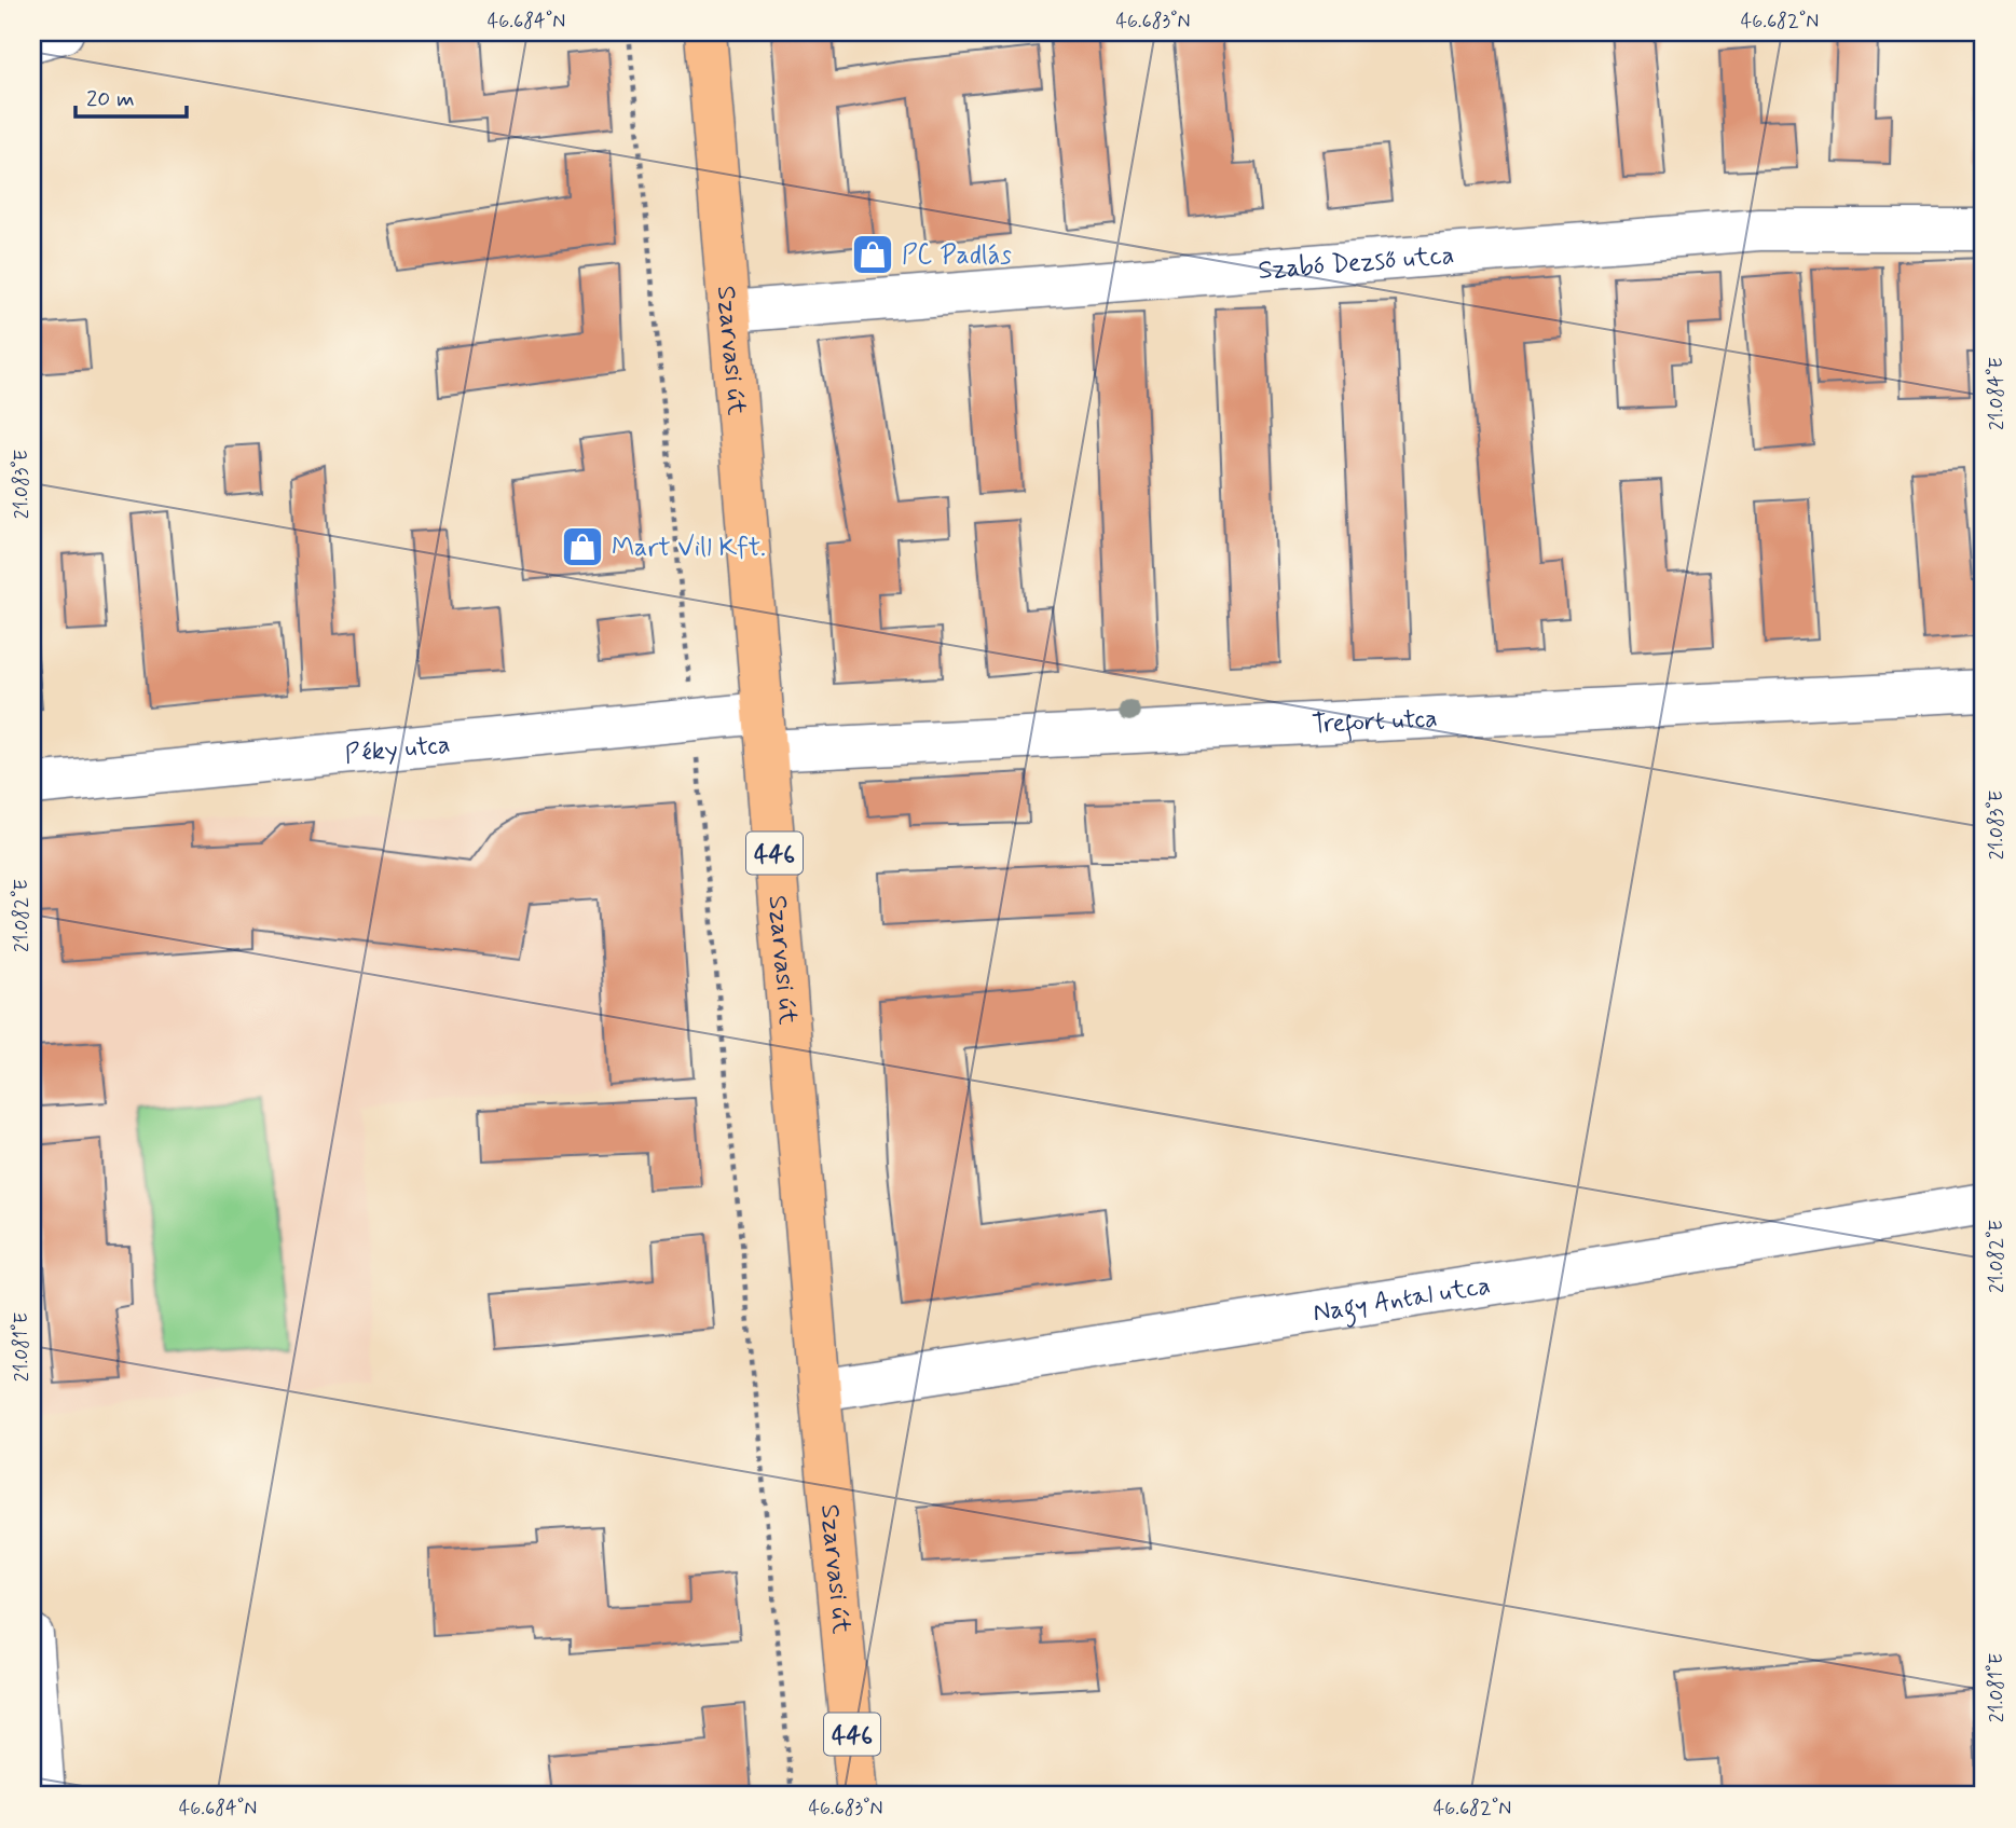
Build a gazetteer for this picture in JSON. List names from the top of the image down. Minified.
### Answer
{"streets":{"main road":["Szarvasi út","446"],"street":["Szabó Dezső utca","Trefort utca","Péky utca","Nagy Antal utca"]},"crossings":[["Szabó Dezső utca","Szarvasi út"],["Szarvasi út","Trefort utca"],["Szarvasi út","Péky utca"],["Szarvasi út","Nagy Antal utca"],["Trefort utca","Péky utca"]],"places":{"shop":["PC Padlás","Mart Vill Kft."]},"scale_bar":"20 m","coordinates":["46.684°N","46.683°N","46.682°N","21.084°E","21.083°E","21.082°E","21.081°E"]}
